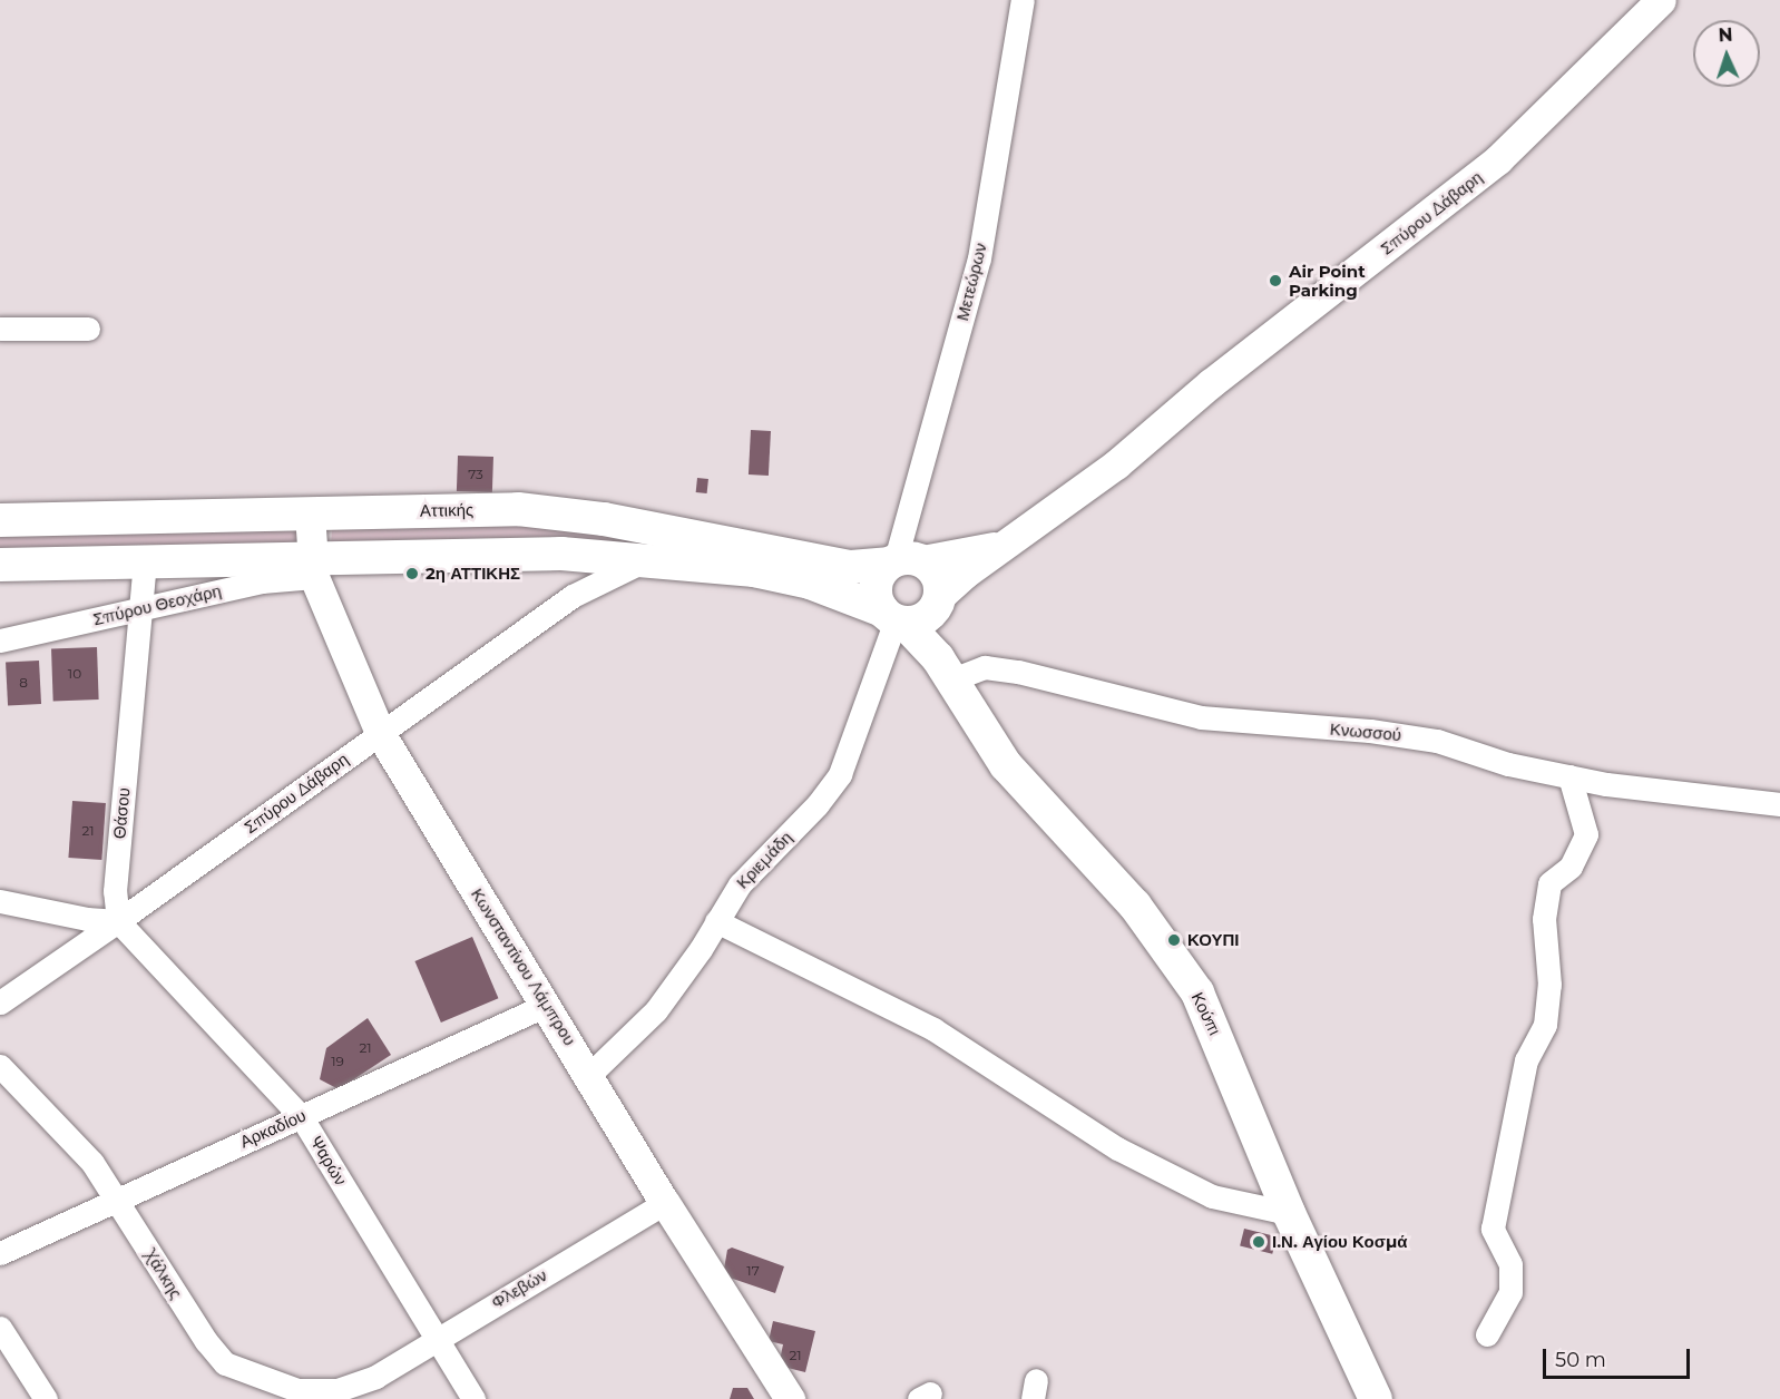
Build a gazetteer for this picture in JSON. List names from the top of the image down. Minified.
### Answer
{"streets":{"main road":["Αττικής","Κούπι"],"street":["Σπύρου Δάβαρη","Μετεώρων","Σπύρου Θεοχάρη","Κνωσσού","Θάσου","Κριεμάδη","Κωνσταντίνου Λάμπρου","Αρκαδίου","Ψαρών","Χάλκης","Φλεβών"]},"crossings":[["Σπύρου Δάβαρη","Μετεώρων"],["Σπύρου Δάβαρη","Αττικής"],["Σπύρου Δάβαρη","Θάσου"],["Σπύρου Δάβαρη","Κριεμάδη"],["Σπύρου Δάβαρη","Κωνσταντίνου Λάμπρου"],["Σπύρου Δάβαρη","Ψαρών"],["Μετεώρων","Αττικής"],["Μετεώρων","Κριεμάδη"],["Αττικής","Κριεμάδη"],["Αττικής","Κωνσταντίνου Λάμπρου"],["Σπύρου Θεοχάρη","Θάσου"],["Σπύρου Θεοχάρη","Κωνσταντίνου Λάμπρου"],["Κνωσσού","Κούπι"],["Θάσου","Ψαρών"],["Κριεμάδη","Κωνσταντίνου Λάμπρου"],["Κωνσταντίνου Λάμπρου","Αρκαδίου"],["Κωνσταντίνου Λάμπρου","Φλεβών"],["Αρκαδίου","Ψαρών"],["Αρκαδίου","Χάλκης"],["Ψαρών","Φλεβών"],["Χάλκης","Φλεβών"]],"places":["Air Point Parking","2η ΑΤΤΙΚΗΣ","ΚΟΥΠΙ","Ι.Ν. Αγίου Κοσμά"],"house_numbers":["73","10","8","21","21","19","17","21"],"scale_bar":"50 m","north":"top"}
